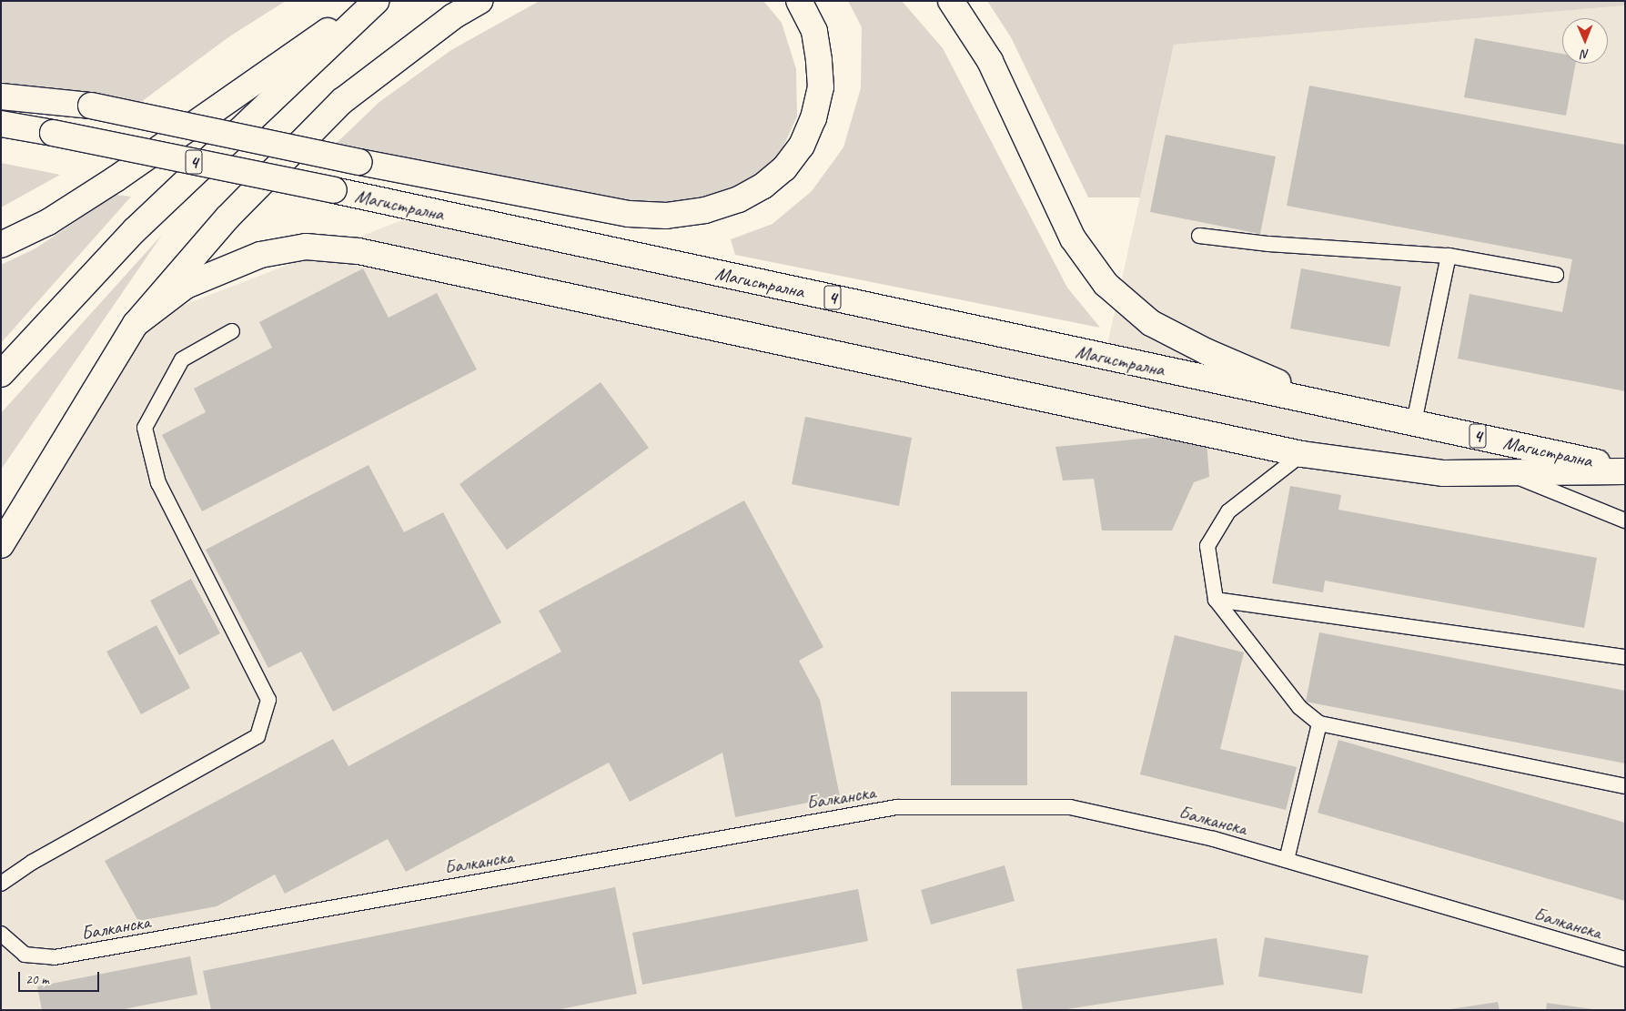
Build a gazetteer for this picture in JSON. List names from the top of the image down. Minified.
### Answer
{"streets":{"main road":["4","Магистрална"],"lane":["Балканска"]},"scale_bar":"20 m","north":"bottom"}
